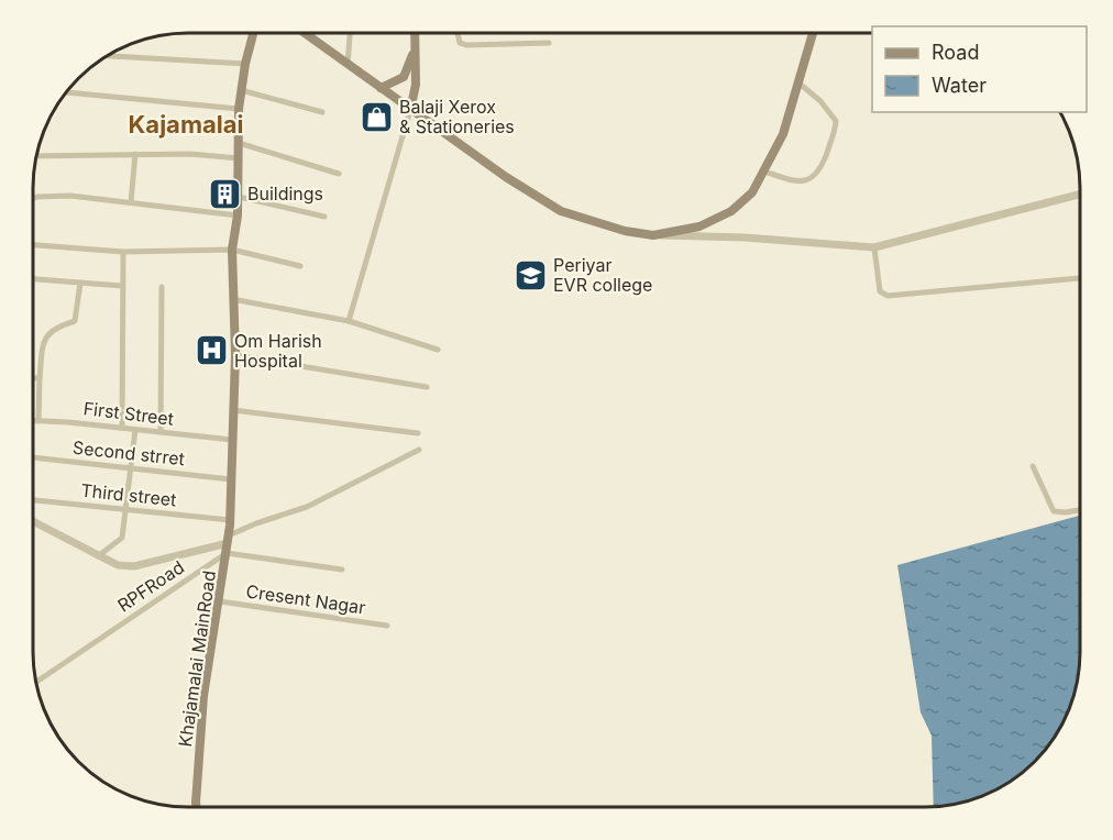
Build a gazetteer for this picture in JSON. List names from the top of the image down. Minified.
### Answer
{"streets":{"main road":["Khajamalai MainRoad"],"street":["First Street","Second strret","Third street","RPFRoad","Cresent Nagar"]},"crossings":[["First Street","Khajamalai MainRoad"],["Second strret","Khajamalai MainRoad"],["Third street","Khajamalai MainRoad"],["RPFRoad","Khajamalai MainRoad"],["Cresent Nagar","Khajamalai MainRoad"]],"districts":["Kajamalai"],"places":{"shop":["Balaji Xerox & Stationeries"],"building":["Buildings"],"school or university":["Periyar EVR college"],"hospital":["Om Harish Hospital"]},"legend":["Road","Water"]}
